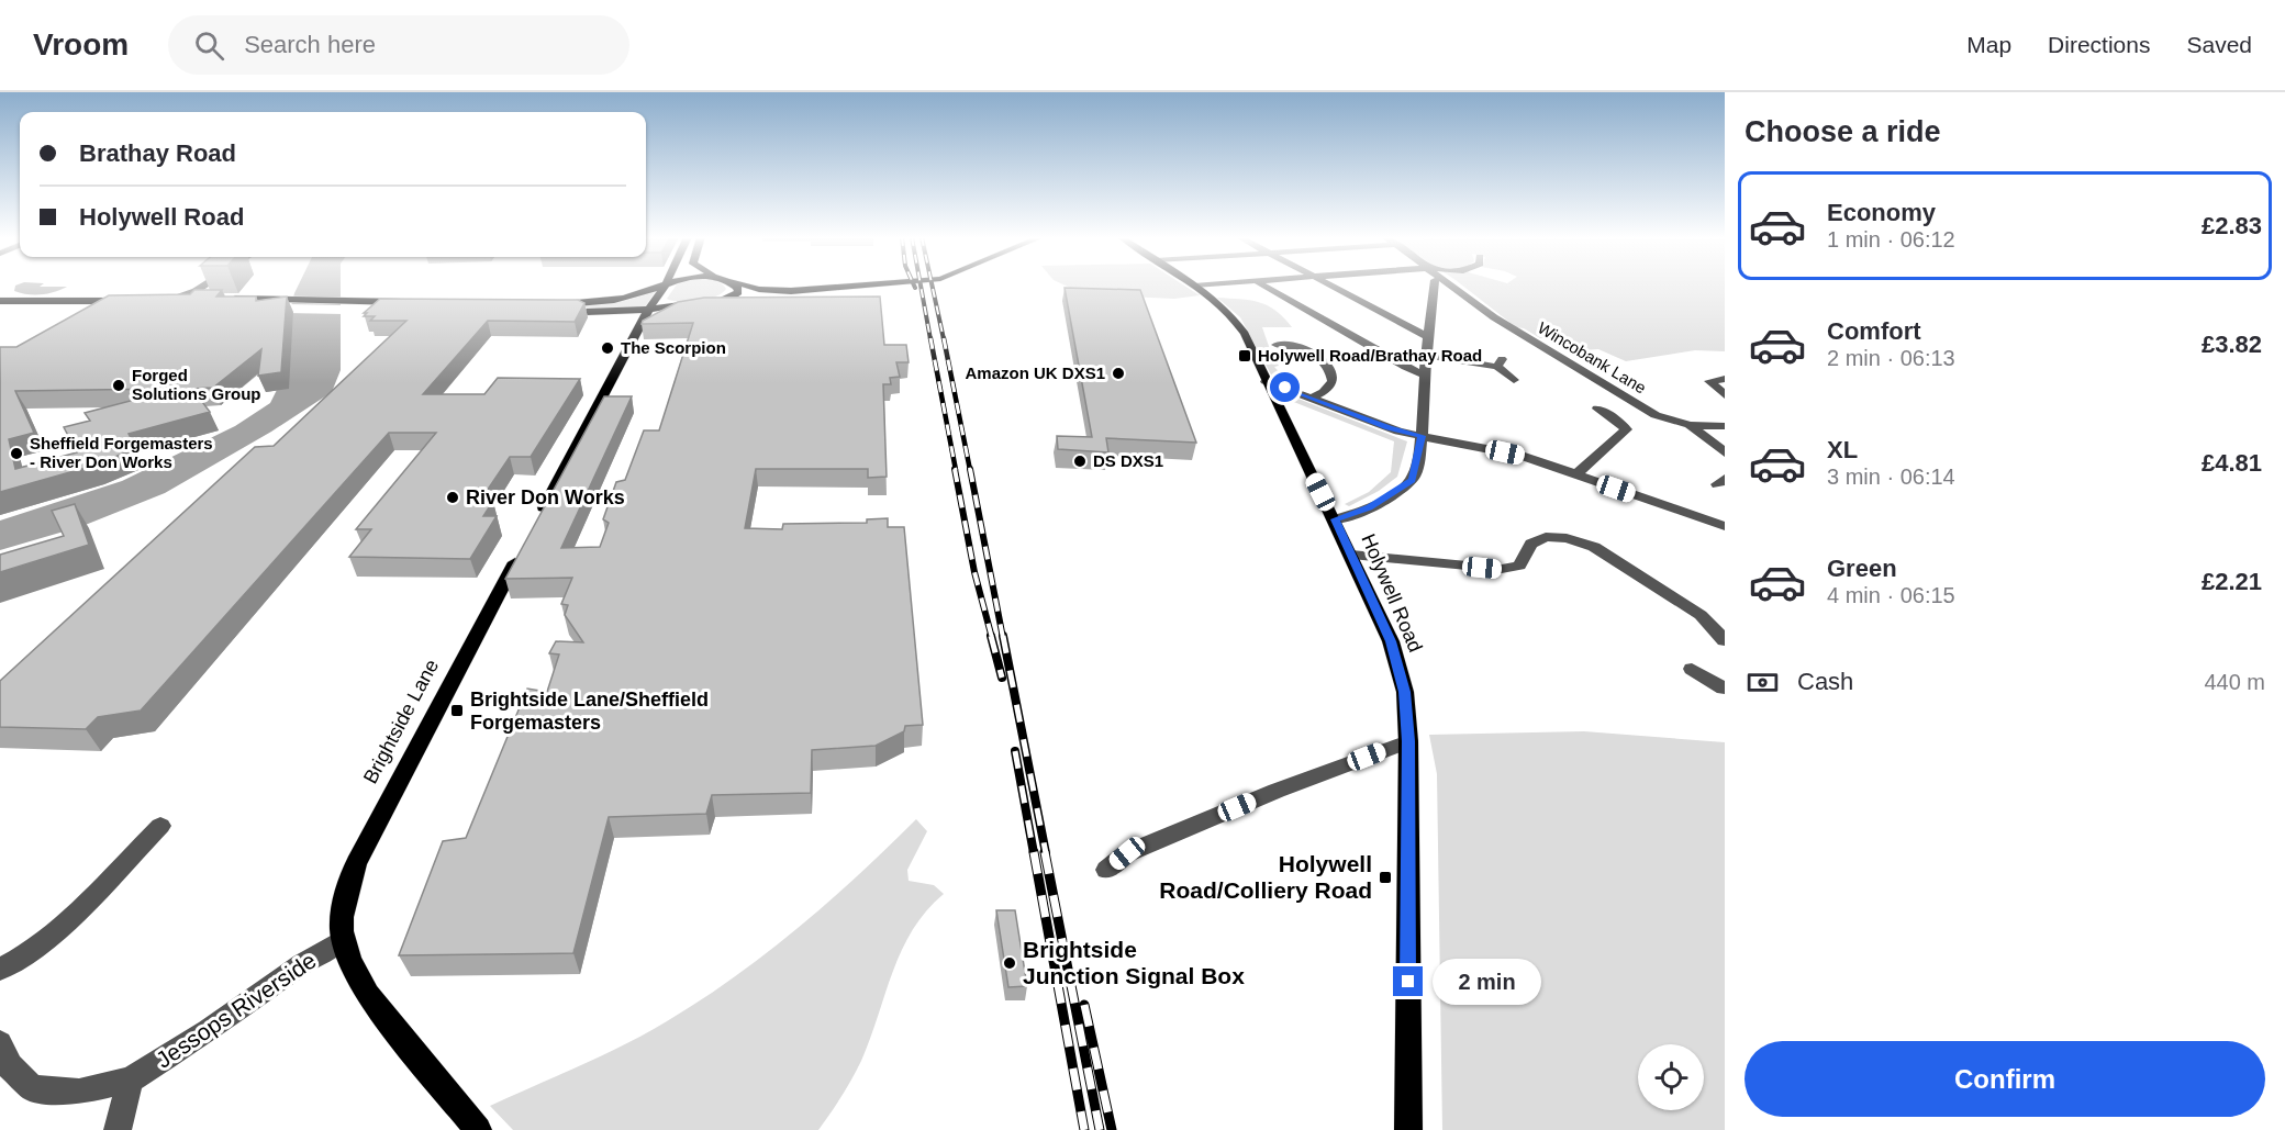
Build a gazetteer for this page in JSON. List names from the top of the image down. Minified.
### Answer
{"streets":{"main road":["Holywell Road","Brightside Lane"],"street":["Wincobank Lane","Jessops Riverside"]},"crossings":[["Brightside Lane","Jessops Riverside"]],"places":{"other":["The Scorpion","Amazon UK DXS1","Forged Solutions Group","Sheffield Forgemasters - River Don Works","DS DXS1","River Don Works","Brightside Junction Signal Box"],"transit":["Holywell Road/Brathay Road","Brightside Lane/Sheffield Forgemasters","Holywell Road/Colliery Road"]},"page":{"header":"Vroom","search":"Search here","nav":["Map","Directions","Saved"],"heading":"Choose a ride","banner":["Brathay Road","Holywell Road"],"list":[{"name":"Economy","note":"1 min · 06:12","value":"£2.83"},{"name":"Comfort","note":"2 min · 06:13","value":"£3.82"},{"name":"XL","note":"3 min · 06:14","value":"£4.81"},{"name":"Green","note":"4 min · 06:15","value":"£2.21"}],"pay":["Cash","440 m"],"bubble":"2 min","buttons":"Confirm"}}
